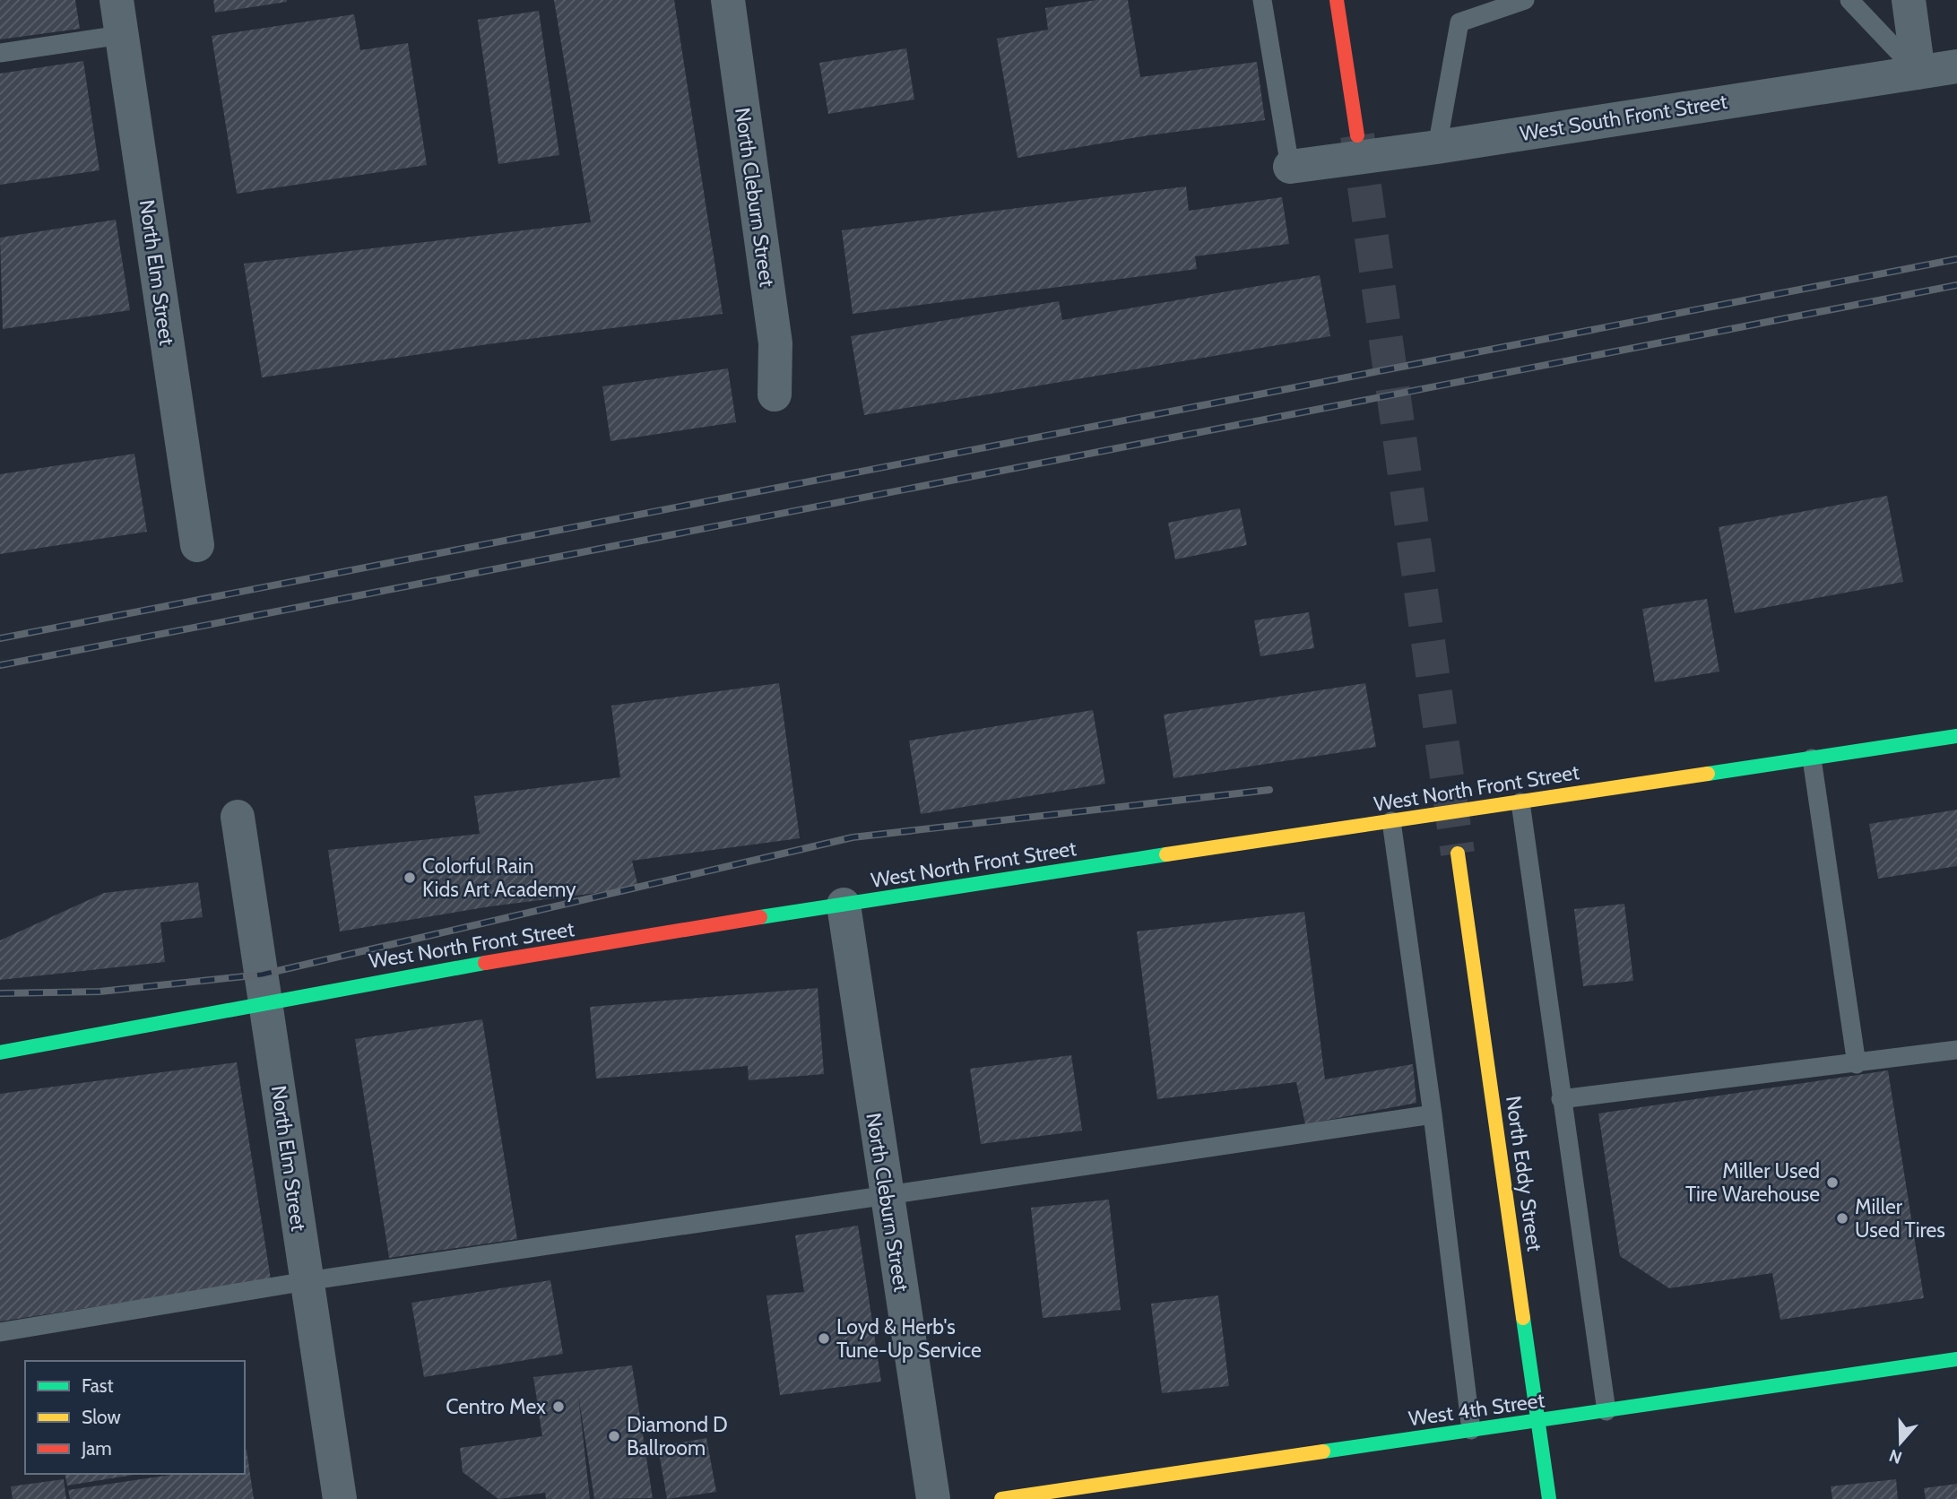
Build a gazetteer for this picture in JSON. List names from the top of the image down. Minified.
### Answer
{"streets":{"street":["West South Front Street","North Cleburn Street","North Elm Street","West North Front Street","North Eddy Street","West 4th Street"]},"crossings":[["North Cleburn Street","West North Front Street"],["North Elm Street","West North Front Street"],["North Eddy Street","West 4th Street"]],"places":["Colorful Rain Kids Art Academy","Miller Used Tire Warehouse","Miller Used Tires","Loyd & Herb's Tune-Up Service","Centro Mex","Diamond D Ballroom"],"legend":["Fast","Slow","Jam"],"north":"bottom"}
